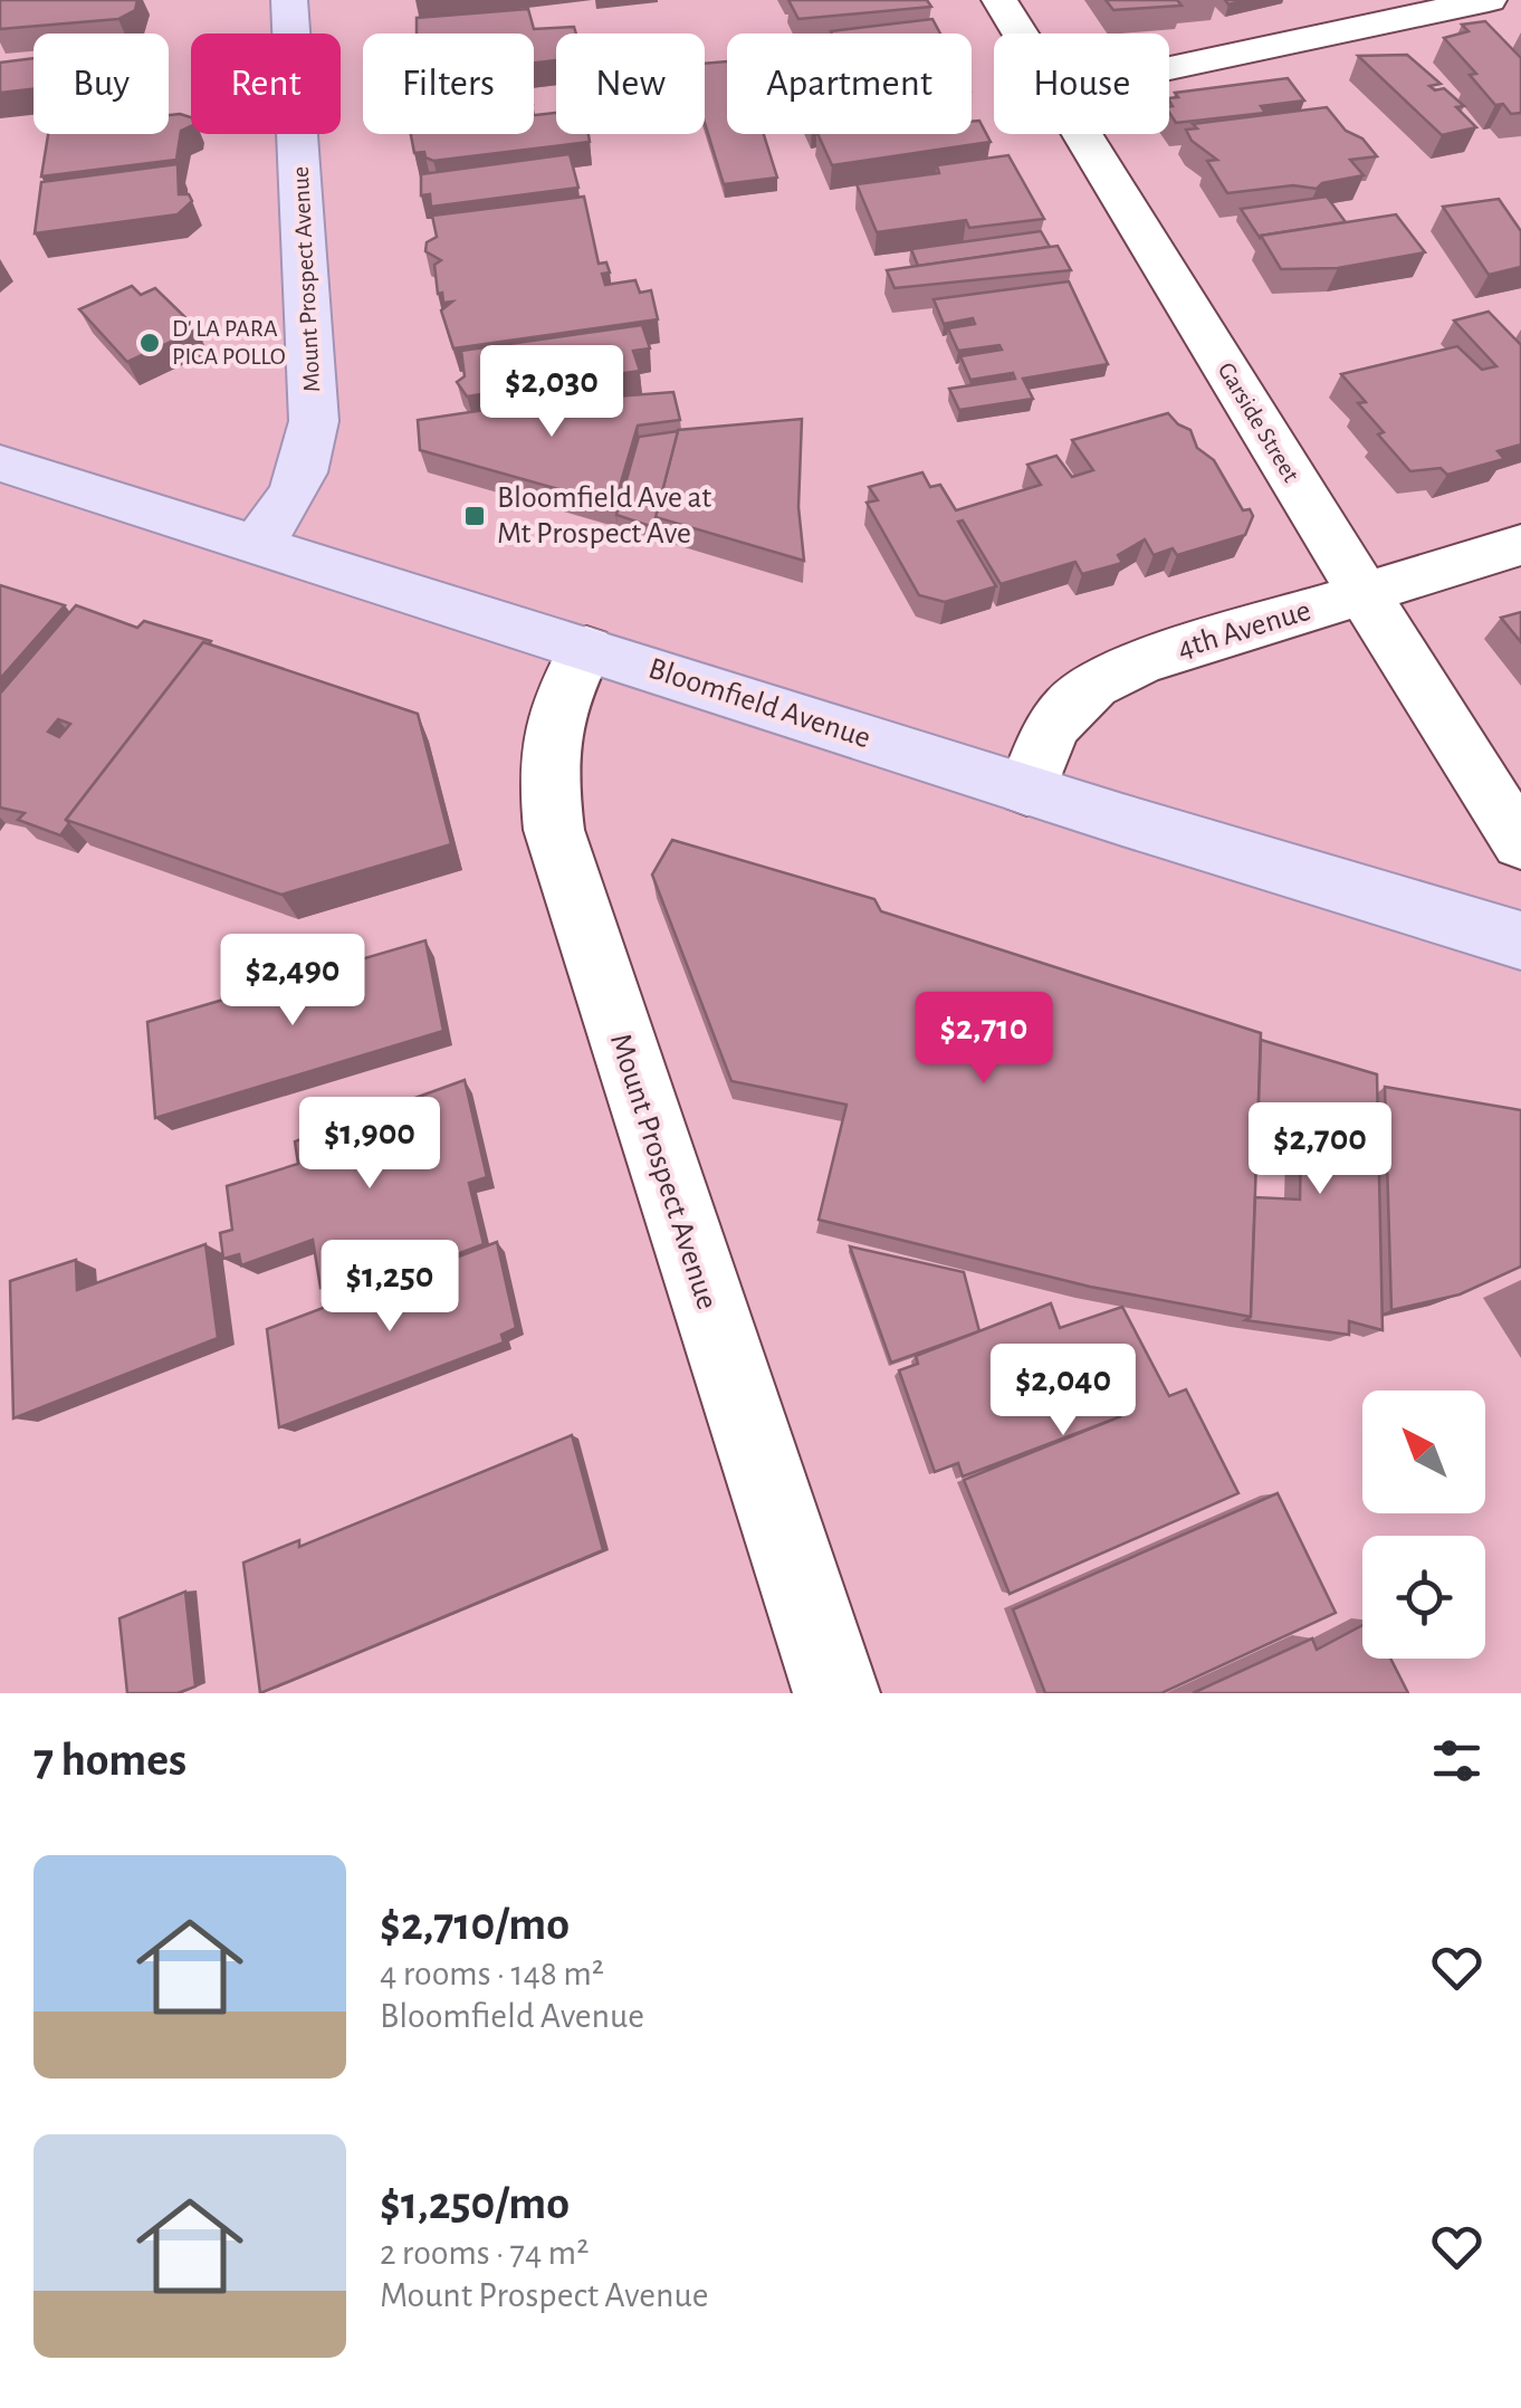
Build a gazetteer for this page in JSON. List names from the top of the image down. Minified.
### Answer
{"streets":{"main road":["Mount Prospect Avenue","Bloomfield Avenue"],"street":["Garside Street","4th Avenue"]},"crossings":[["Mount Prospect Avenue","Bloomfield Avenue"],["Garside Street","4th Avenue"],["4th Avenue","Bloomfield Avenue"]],"places":{"other":["D' LA PARA PICA POLLO"],"transit":["Bloomfield Ave at Mt Prospect Ave"]},"north":"top left","page":{"chip":["Buy","Rent","Filters","New","Apartment","House"],"price":["$2,030","$2,490","$2,710","$1,900","$2,700","$1,250","$2,040"],"heading":"7 homes","list":[{"name":"$2,710/mo","note":"4 rooms · 148 m² · Bloomfield Avenue"},{"name":"$1,250/mo","note":"2 rooms · 74 m² · Mount Prospect Avenue"}]}}
